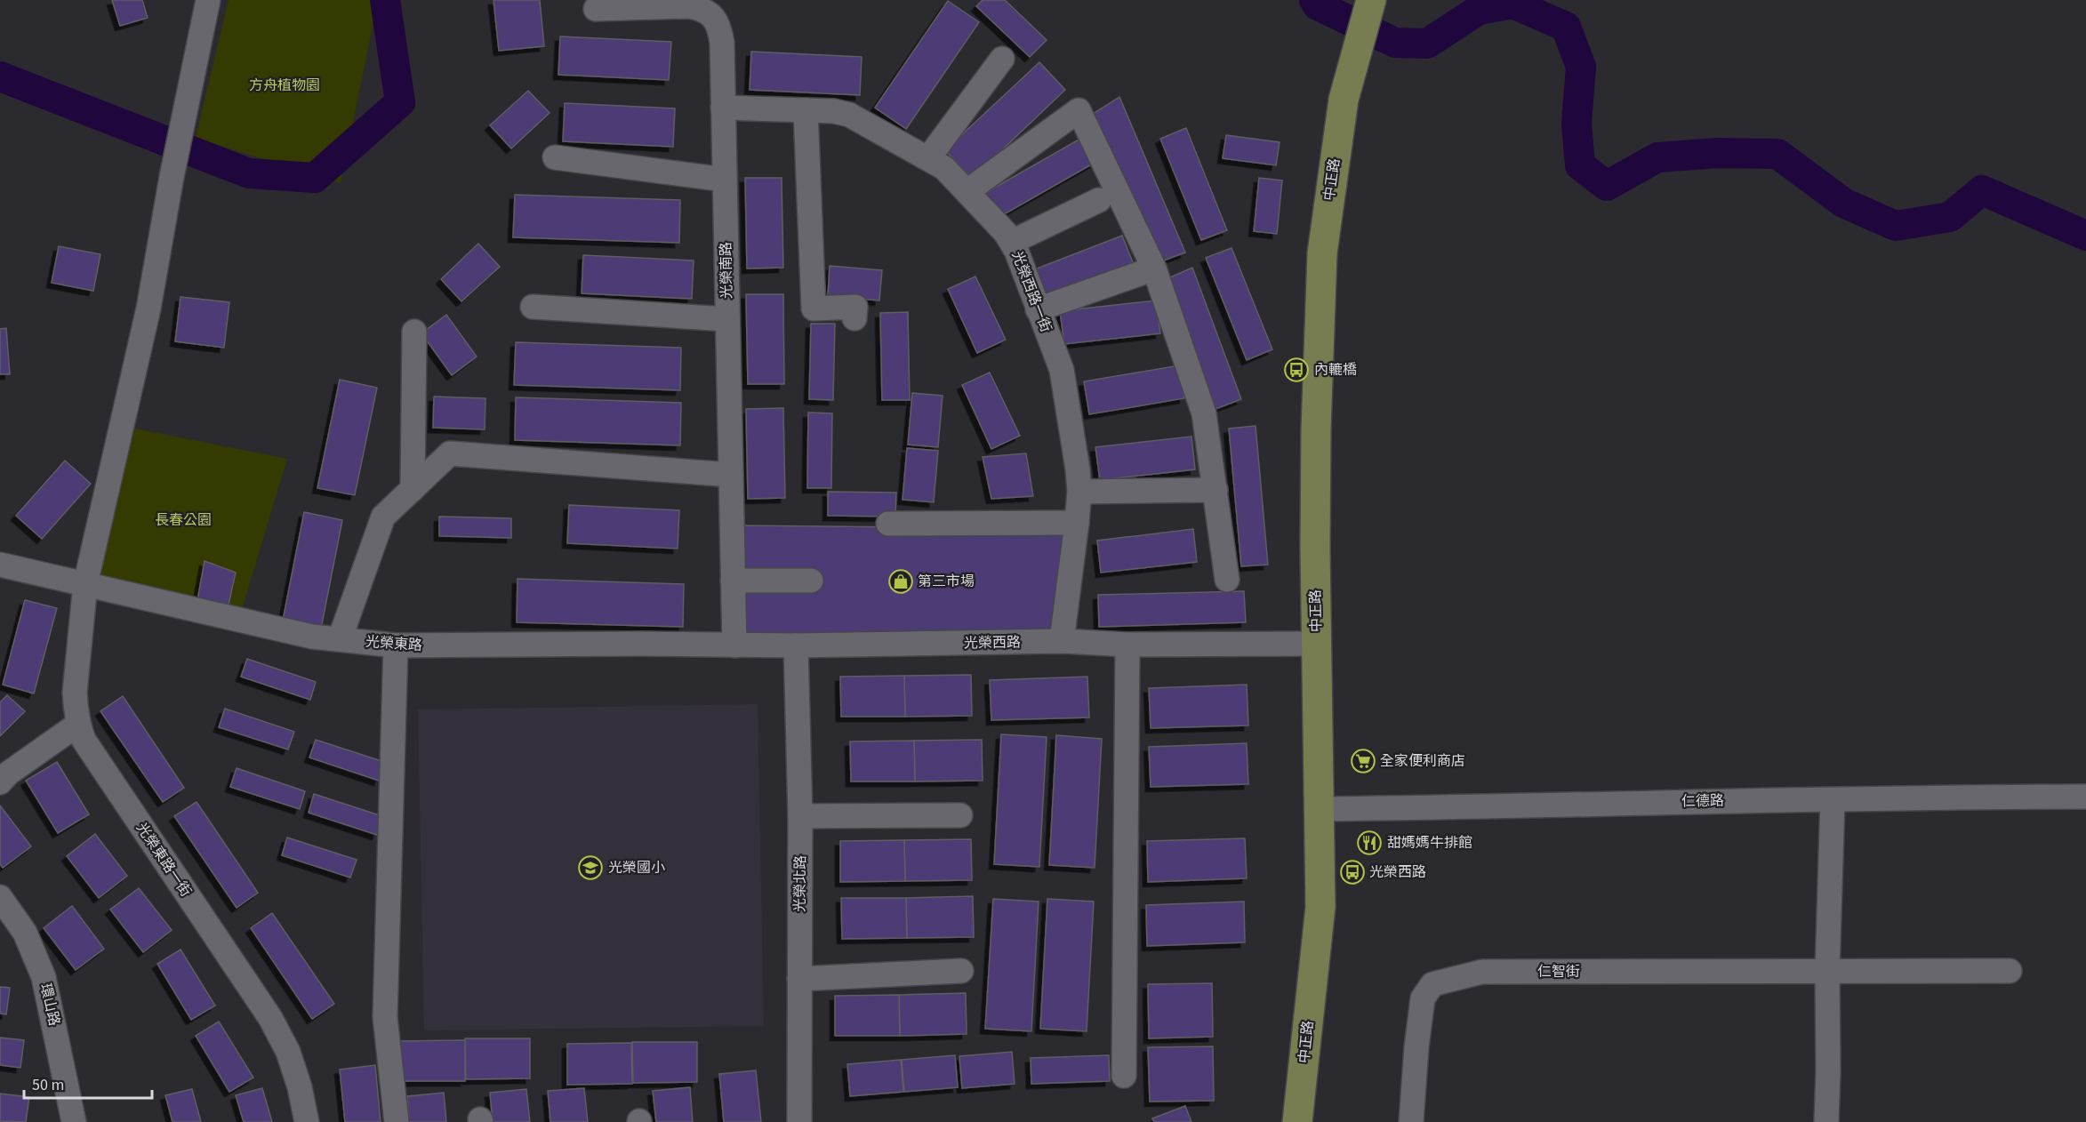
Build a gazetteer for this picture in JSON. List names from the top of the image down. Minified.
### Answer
{"streets":{"main road":["中正路"],"street":["光榮南路","光榮西路一街","光榮西路","光榮東路","仁德路","光榮東路一街","光榮北路","仁智街","環山路"]},"crossings":[["中正路","光榮西路"],["中正路","仁德路"],["光榮南路","光榮西路一街"],["光榮南路","光榮東路"],["光榮西路一街","光榮西路"],["光榮西路","光榮東路"],["光榮西路","光榮北路"],["光榮東路","光榮東路一街"],["光榮東路","光榮北路"]],"parks":["方舟植物園","長春公園"],"places":{"bus stop":["內轆橋","光榮西路"],"shop":["第三市場"],"supermarket":["全家便利商店"],"restaurant":["甜媽媽牛排館"],"school or university":["光榮國小"]},"scale_bar":"50 m"}
